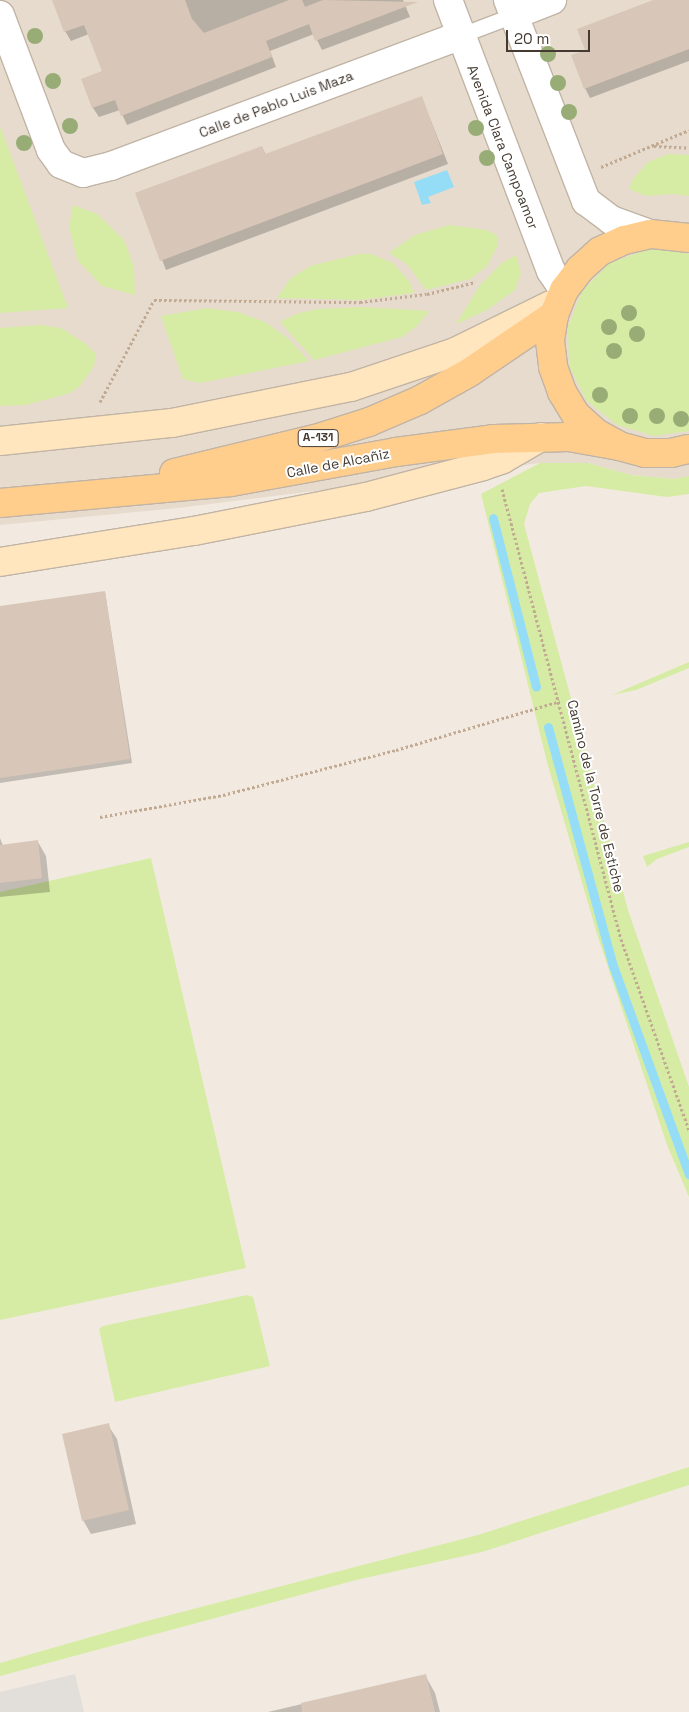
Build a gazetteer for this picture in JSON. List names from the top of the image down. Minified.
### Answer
{"streets":{"main road":["A-131","Calle de Alcañiz"],"street":["Calle de Pablo Luis Maza","Avenida Clara Campoamor"],"path":["Camino de la Torre de Estiche"]},"crossings":[["Calle de Pablo Luis Maza","Avenida Clara Campoamor"],["Avenida Clara Campoamor","A-131"],["Avenida Clara Campoamor","Calle de Alcañiz"],["A-131","Calle de Alcañiz"]],"scale_bar":"20 m"}
